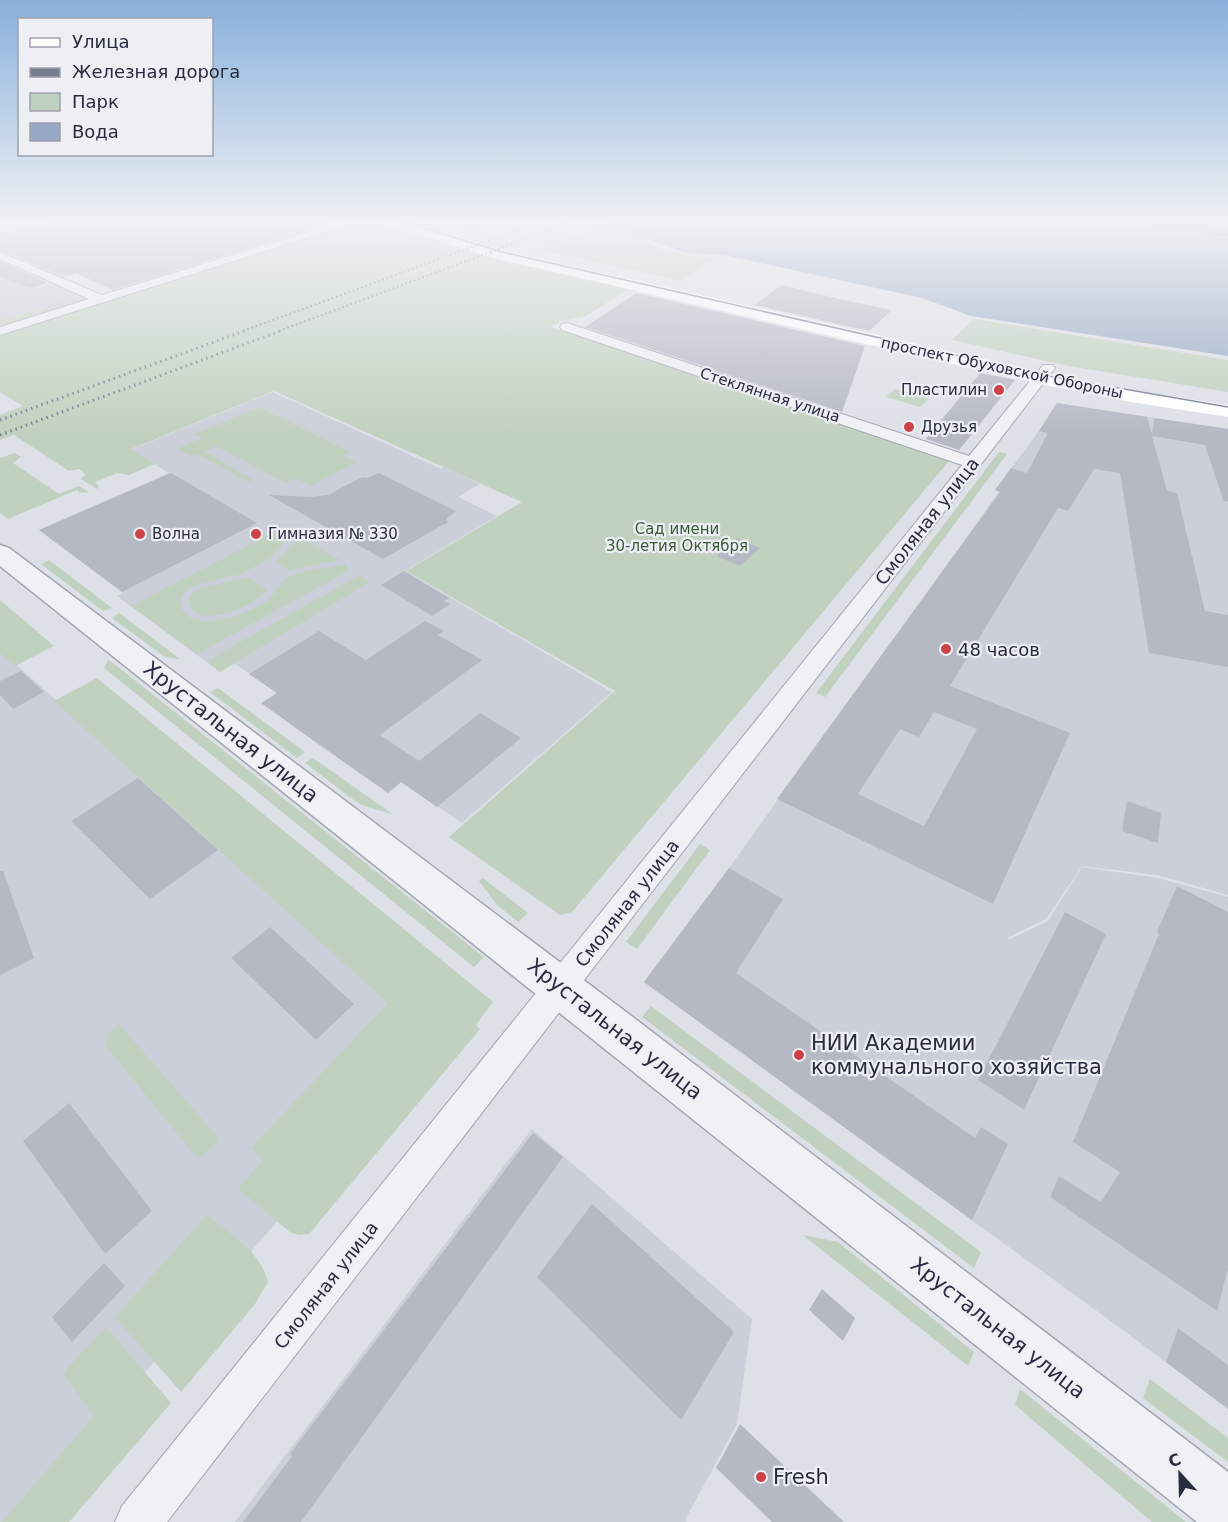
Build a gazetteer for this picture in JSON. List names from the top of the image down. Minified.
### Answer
{"streets":{"main road":["проспект Обуховской Обороны"],"street":["Стеклянная улица","Смоляная улица","Хрустальная улица"]},"crossings":[["проспект Обуховской Обороны","Смоляная улица"],["Стеклянная улица","Смоляная улица"],["Смоляная улица","Хрустальная улица"]],"parks":["Сад имени 30-летия Октября"],"places":["Пластилин","Друзья","Волна","Гимназия № 330","48 часов","НИИ Академии коммунального хозяйства","Fresh"],"legend":["Улица","Железная дорога","Парк","Вода"],"north":"top"}
